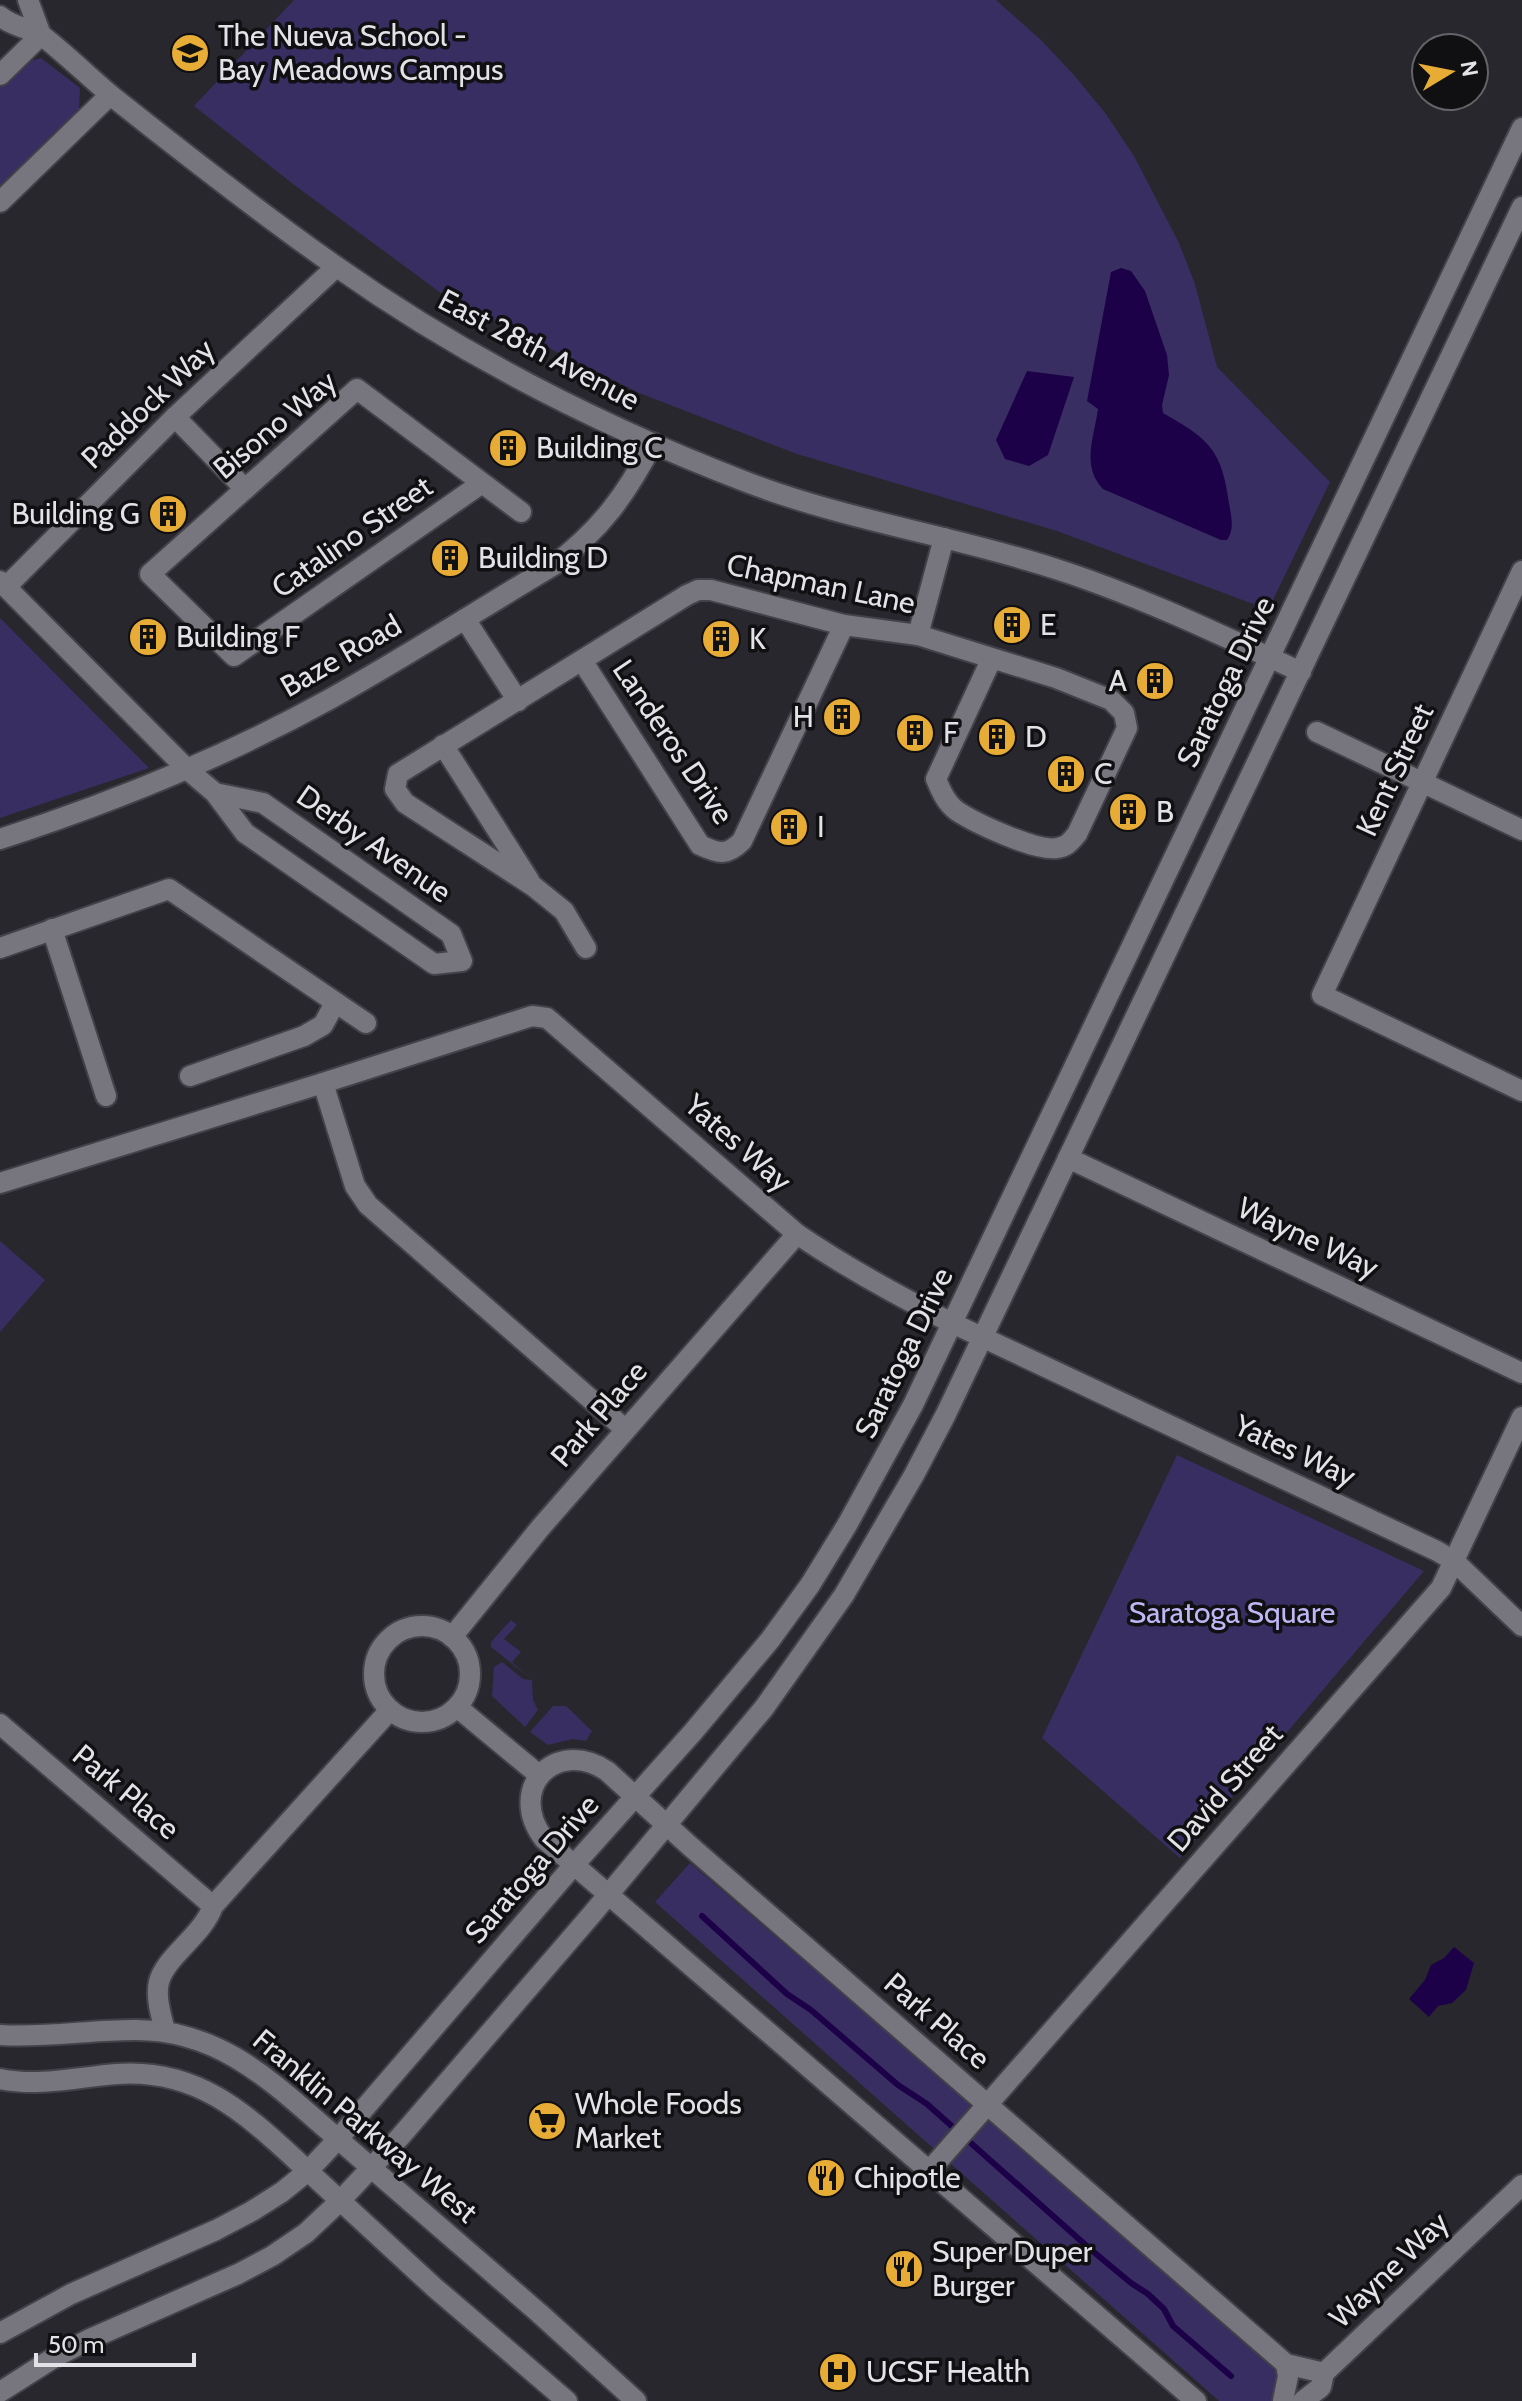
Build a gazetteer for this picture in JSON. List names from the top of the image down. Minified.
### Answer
{"streets":{"street":["East 28th Avenue","Paddock Way","Bisono Way","Catalino Street","Chapman Lane","Baze Road","Saratoga Drive","Landeros Drive","Kent Street","Derby Avenue","Yates Way","Wayne Way","Park Place","David Street","Franklin Parkway West"]},"crossings":[["East 28th Avenue","Paddock Way"],["East 28th Avenue","Baze Road"],["East 28th Avenue","Saratoga Drive"],["Paddock Way","Derby Avenue"],["Bisono Way","Catalino Street"],["Chapman Lane","Landeros Drive"],["Baze Road","Derby Avenue"],["Saratoga Drive","Yates Way"],["Saratoga Drive","Wayne Way"],["Saratoga Drive","Park Place"],["Saratoga Drive","Franklin Parkway West"],["Yates Way","Park Place"],["Yates Way","David Street"],["Wayne Way","Park Place"],["Park Place","David Street"]],"parks":["Saratoga Square"],"places":{"school or university":["The Nueva School - Bay Meadows Campus"],"building":["Building C","Building G","Building D","E","Building F","K","A","H","F","D","C","B","I"],"supermarket":["Whole Foods Market"],"restaurant":["Chipotle","Super Duper Burger"],"hospital":["UCSF Health"]},"scale_bar":"50 m","north":"right"}
